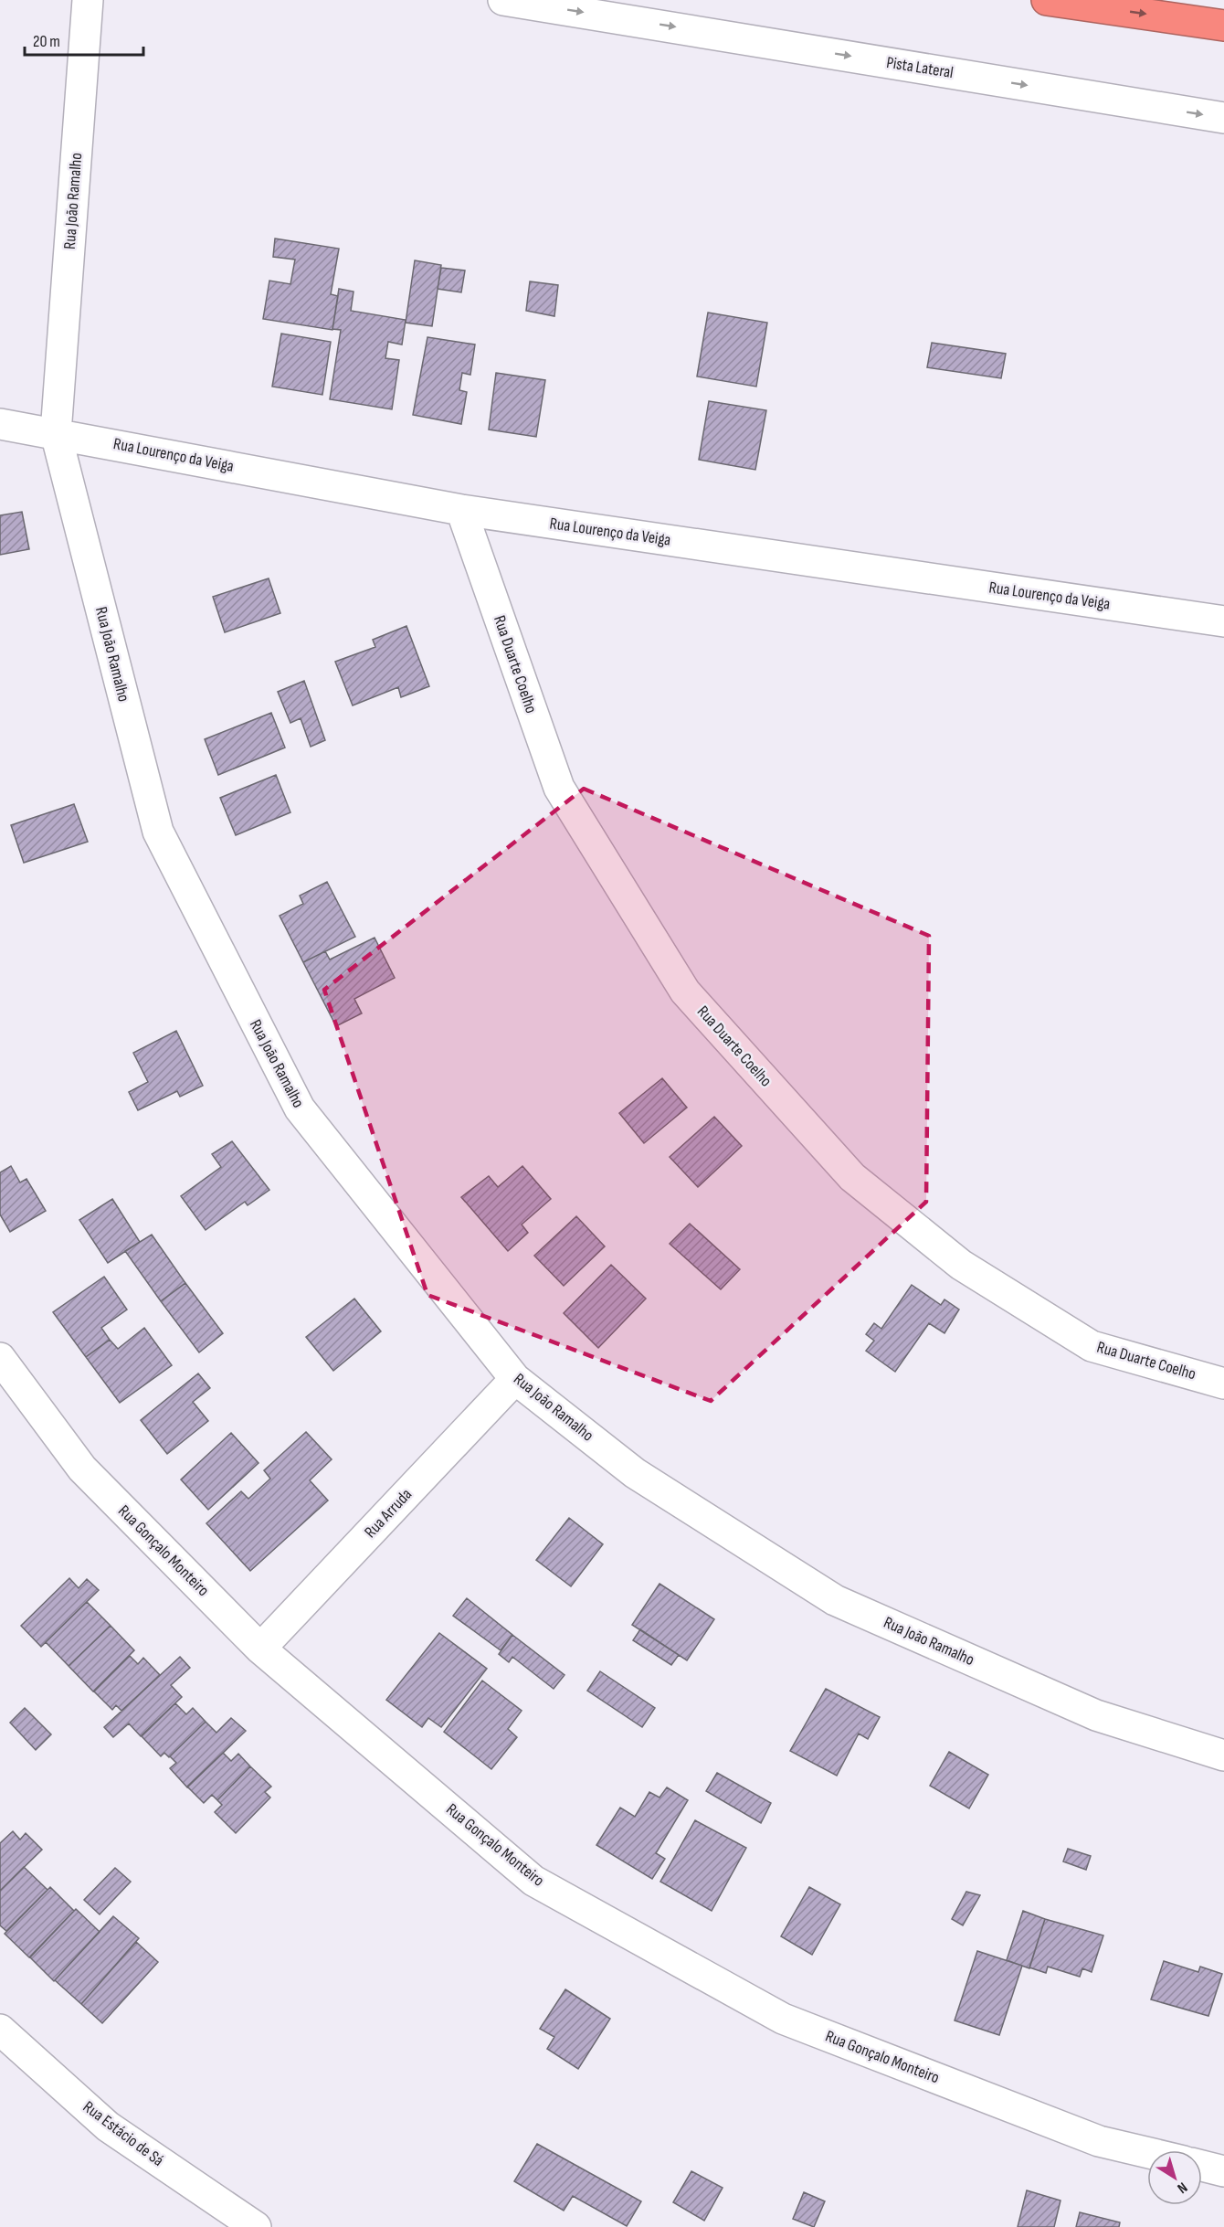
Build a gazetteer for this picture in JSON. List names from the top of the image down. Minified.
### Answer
{"streets":{"street":["Pista Lateral","Rua João Ramalho","Rua Lourenço da Veiga","Rua Duarte Coelho","Rua Arruda","Rua Gonçalo Monteiro","Rua Estácio de Sá"]},"crossings":[["Rua João Ramalho","Rua Lourenço da Veiga"],["Rua João Ramalho","Rua Arruda"],["Rua Lourenço da Veiga","Rua Duarte Coelho"],["Rua Arruda","Rua Gonçalo Monteiro"]],"one_way":["Pista Lateral"],"scale_bar":"20 m","north":"bottom right"}
